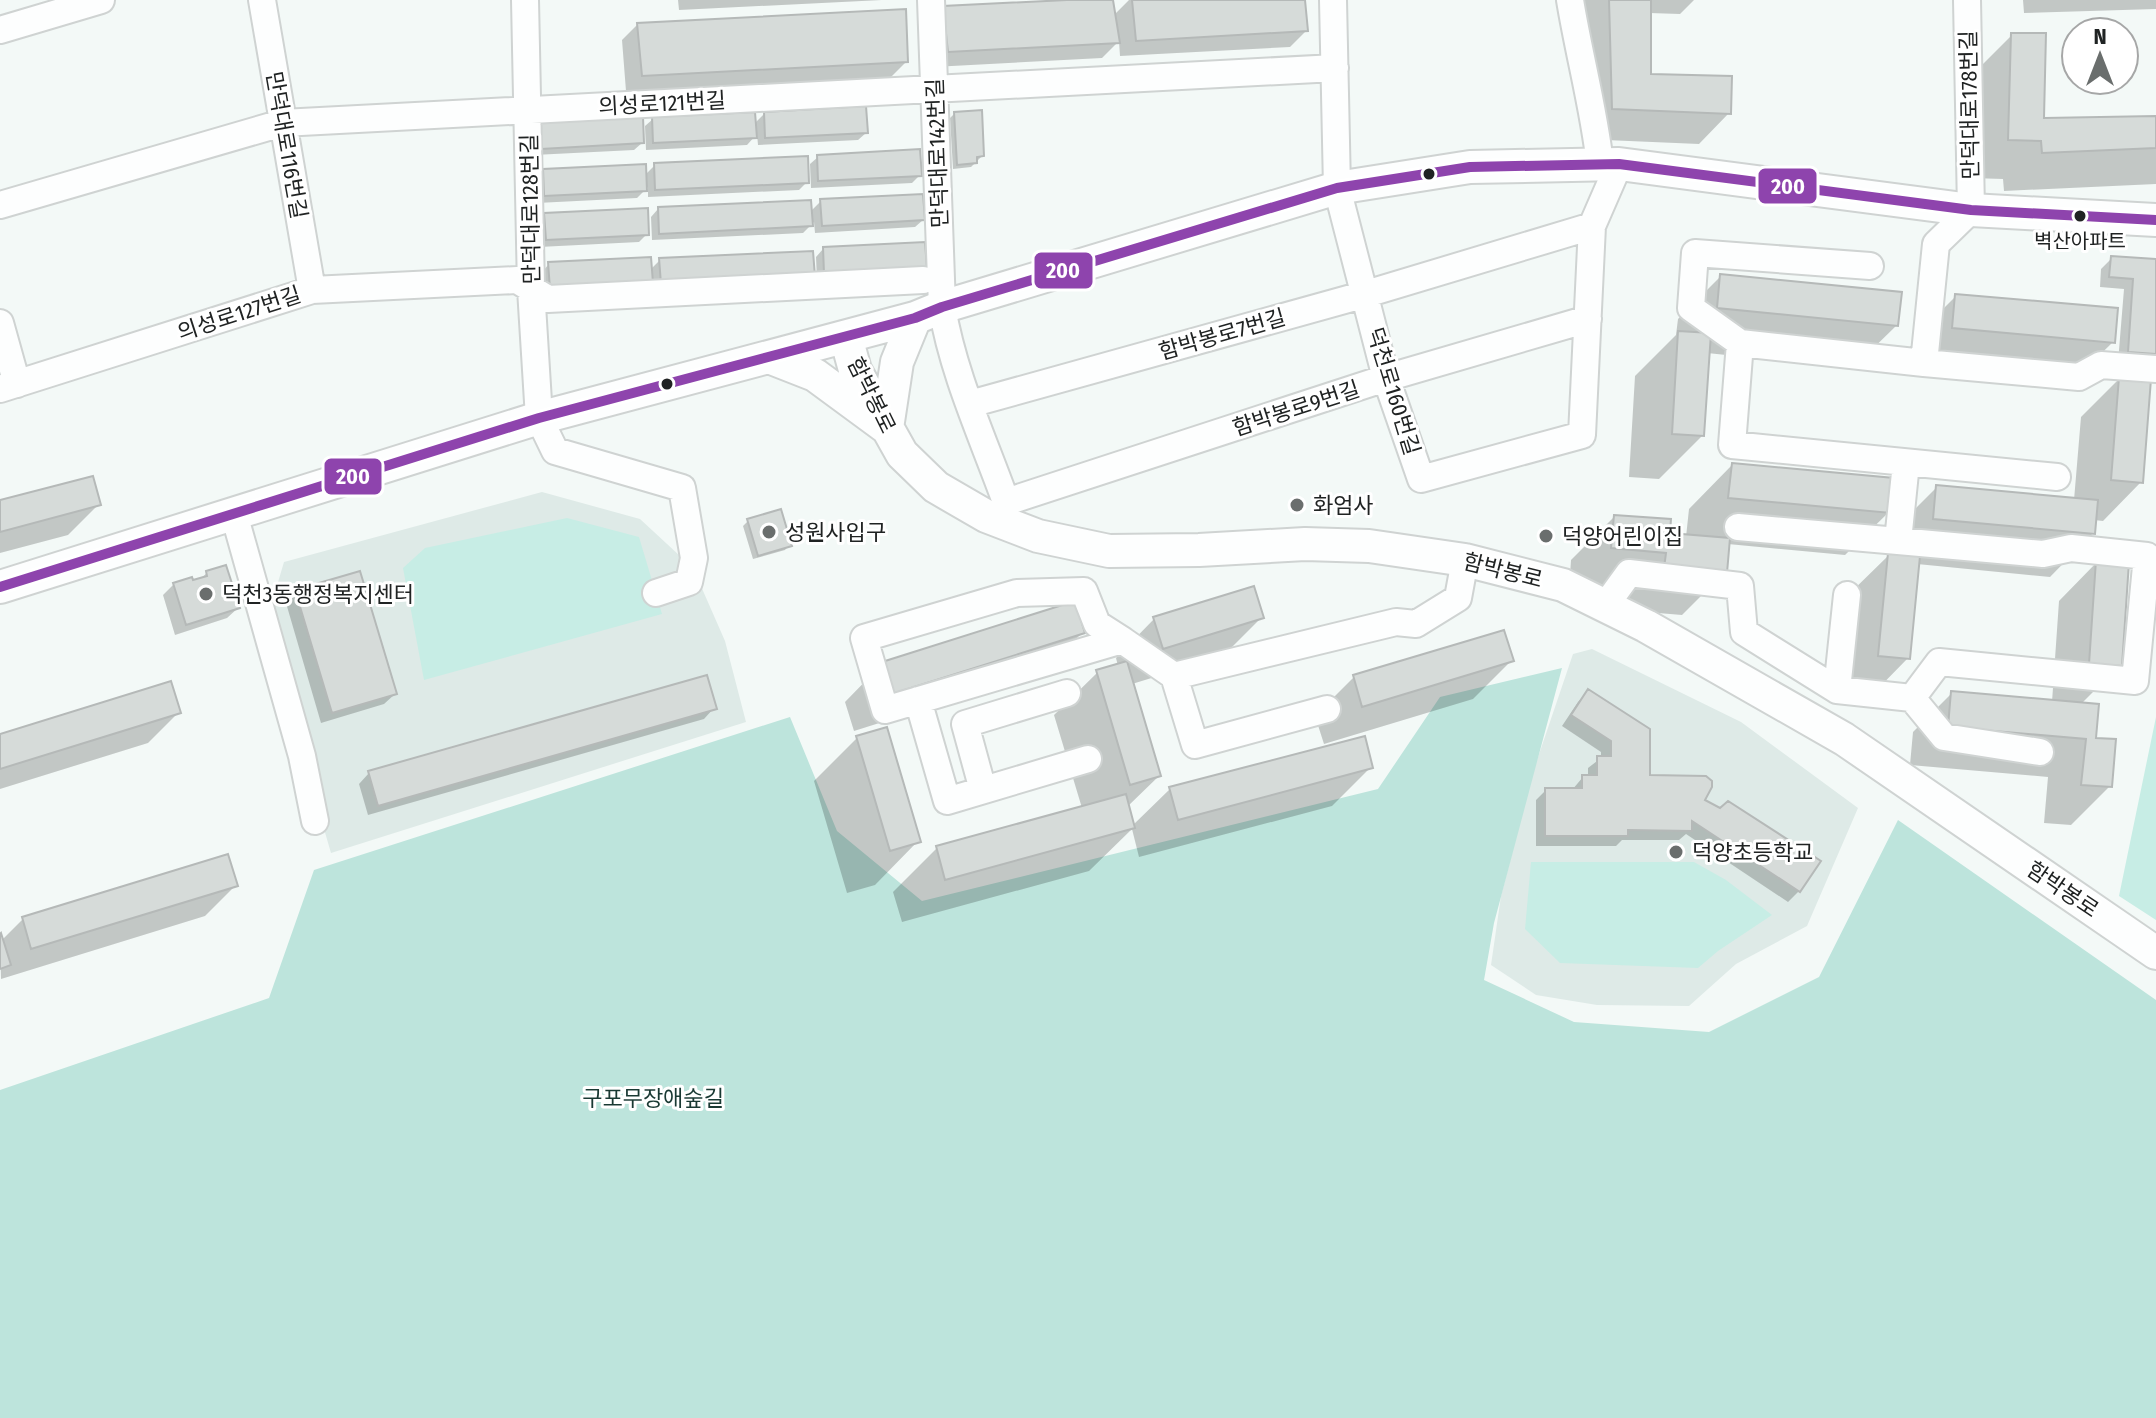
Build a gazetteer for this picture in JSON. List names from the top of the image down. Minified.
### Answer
{"streets":{"main road":["함박봉로"],"street":["의성로121번길","만덕대로178번길","만덕대로116번길","만덕대로142번길","만덕대로128번길","의성로127번길","함박봉로7번길","덕천로160번길","함박봉로9번길"]},"crossings":[["의성로121번길","만덕대로116번길"],["의성로121번길","만덕대로142번길"],["의성로121번길","만덕대로128번길"],["의성로121번길","덕천로160번길"],["만덕대로116번길","의성로127번길"],["만덕대로142번길","함박봉로7번길"],["만덕대로128번길","의성로127번길"],["함박봉로7번길","덕천로160번길"],["덕천로160번길","함박봉로9번길"],["함박봉로","함박봉로9번길"]],"parks":["구포무장애숲길"],"places":["벽산아파트","화엄사","성원사입구","덕양어린이집","덕천3동행정복지센터","덕양초등학교"],"lines":["transit line 200"],"north":"top"}
